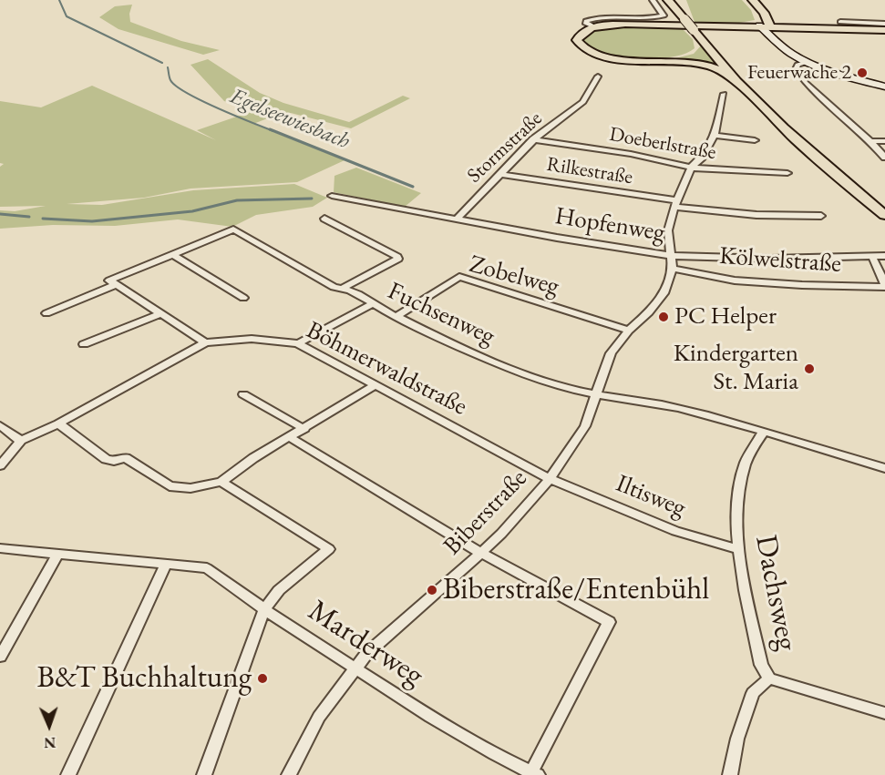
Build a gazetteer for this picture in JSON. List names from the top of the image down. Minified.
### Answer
{"streets":{"street":["Doeberlstraße","Stormstraße","Rilkestraße","Hopfenweg","Kölwelstraße","Zobelweg","Fuchsenweg","Böhmerwaldstraße","Iltisweg","Biberstraße","Dachsweg","Marderweg"]},"crossings":[["Doeberlstraße","Stormstraße"],["Doeberlstraße","Biberstraße"],["Stormstraße","Rilkestraße"],["Stormstraße","Hopfenweg"],["Rilkestraße","Biberstraße"],["Hopfenweg","Biberstraße"],["Kölwelstraße","Biberstraße"],["Zobelweg","Fuchsenweg"],["Zobelweg","Biberstraße"],["Fuchsenweg","Biberstraße"],["Fuchsenweg","Dachsweg"],["Böhmerwaldstraße","Iltisweg"],["Böhmerwaldstraße","Biberstraße"],["Iltisweg","Biberstraße"],["Iltisweg","Dachsweg"],["Biberstraße","Marderweg"]],"water":["Egelseewiesbach"],"places":["Feuerwache 2","PC Helper","Kindergarten St. Maria","Biberstraße/Entenbühl","B&T Buchhaltung"],"north":"bottom"}
